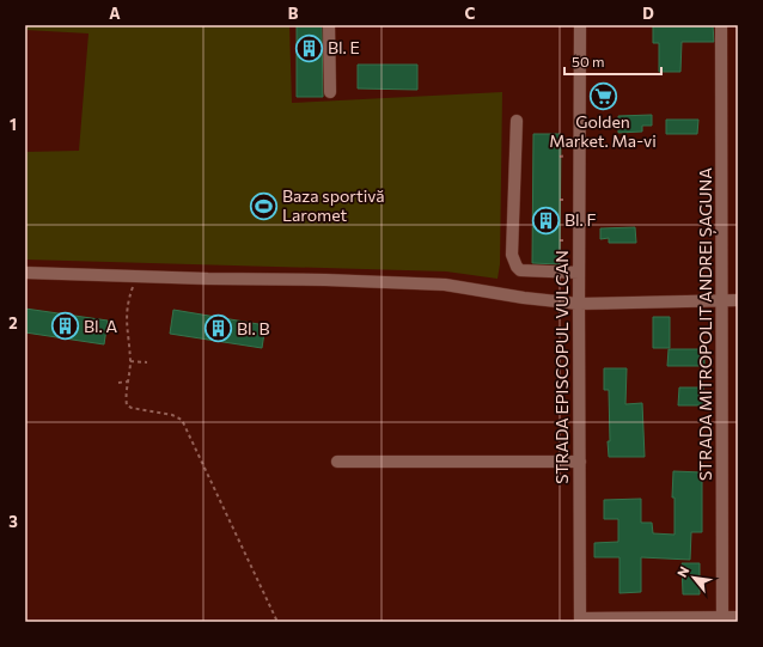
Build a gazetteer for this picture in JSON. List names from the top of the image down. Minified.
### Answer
{"streets":{"street":["STRADA MITROPOLIT ANDREI ȘAGUNA","STRADA EPISCOPUL VULCAN"]},"places":{"building":["Bl. E","Bl. F","Bl. A","Bl. B"],"supermarket":["Golden Market. Ma-vi"],"sports":["Baza sportivă Laromet"]},"scale_bar":"50 m","north":"top left","grid":{"columns":["A","B","C","D"],"rows":["1","2","3"]}}
